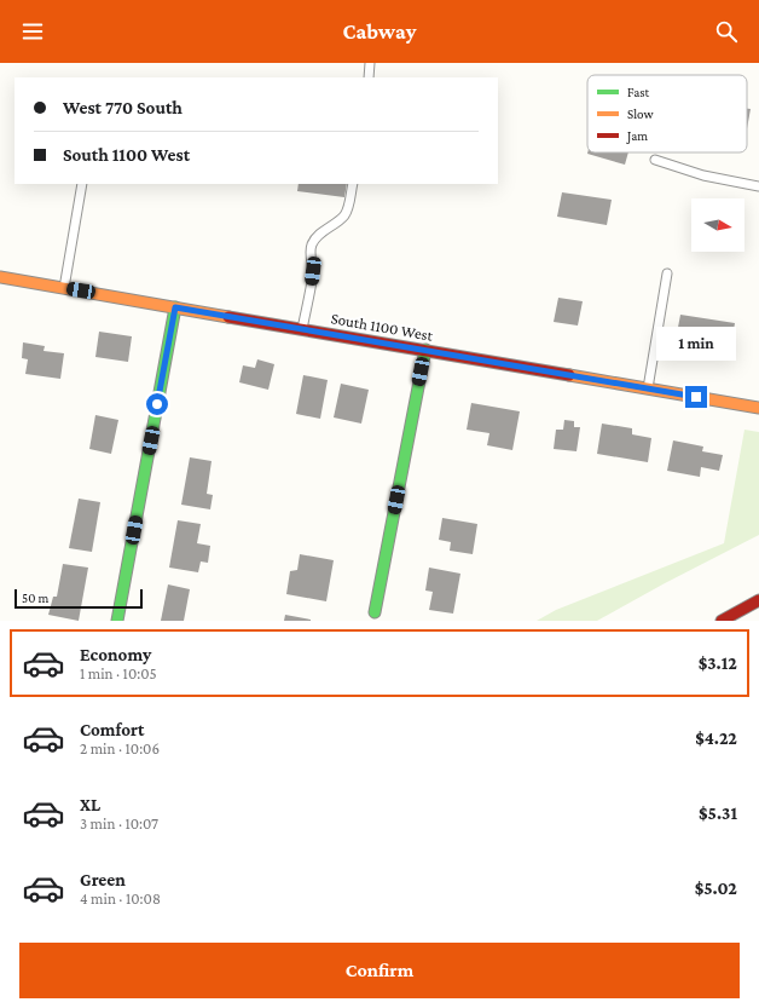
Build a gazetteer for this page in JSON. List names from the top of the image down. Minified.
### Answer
{"streets":{"main road":["South 1100 West"]},"legend":["Fast","Slow","Jam"],"scale_bar":"50 m","north":"right","page":{"header":"Cabway","banner":["West 770 South","South 1100 West"],"bubble":"1 min","scale":"50 m","list":[{"name":"Economy","note":"1 min · 10:05","value":"$3.12"},{"name":"Comfort","note":"2 min · 10:06","value":"$4.22"},{"name":"XL","note":"3 min · 10:07","value":"$5.31"},{"name":"Green","note":"4 min · 10:08","value":"$5.02"}],"buttons":"Confirm"}}
